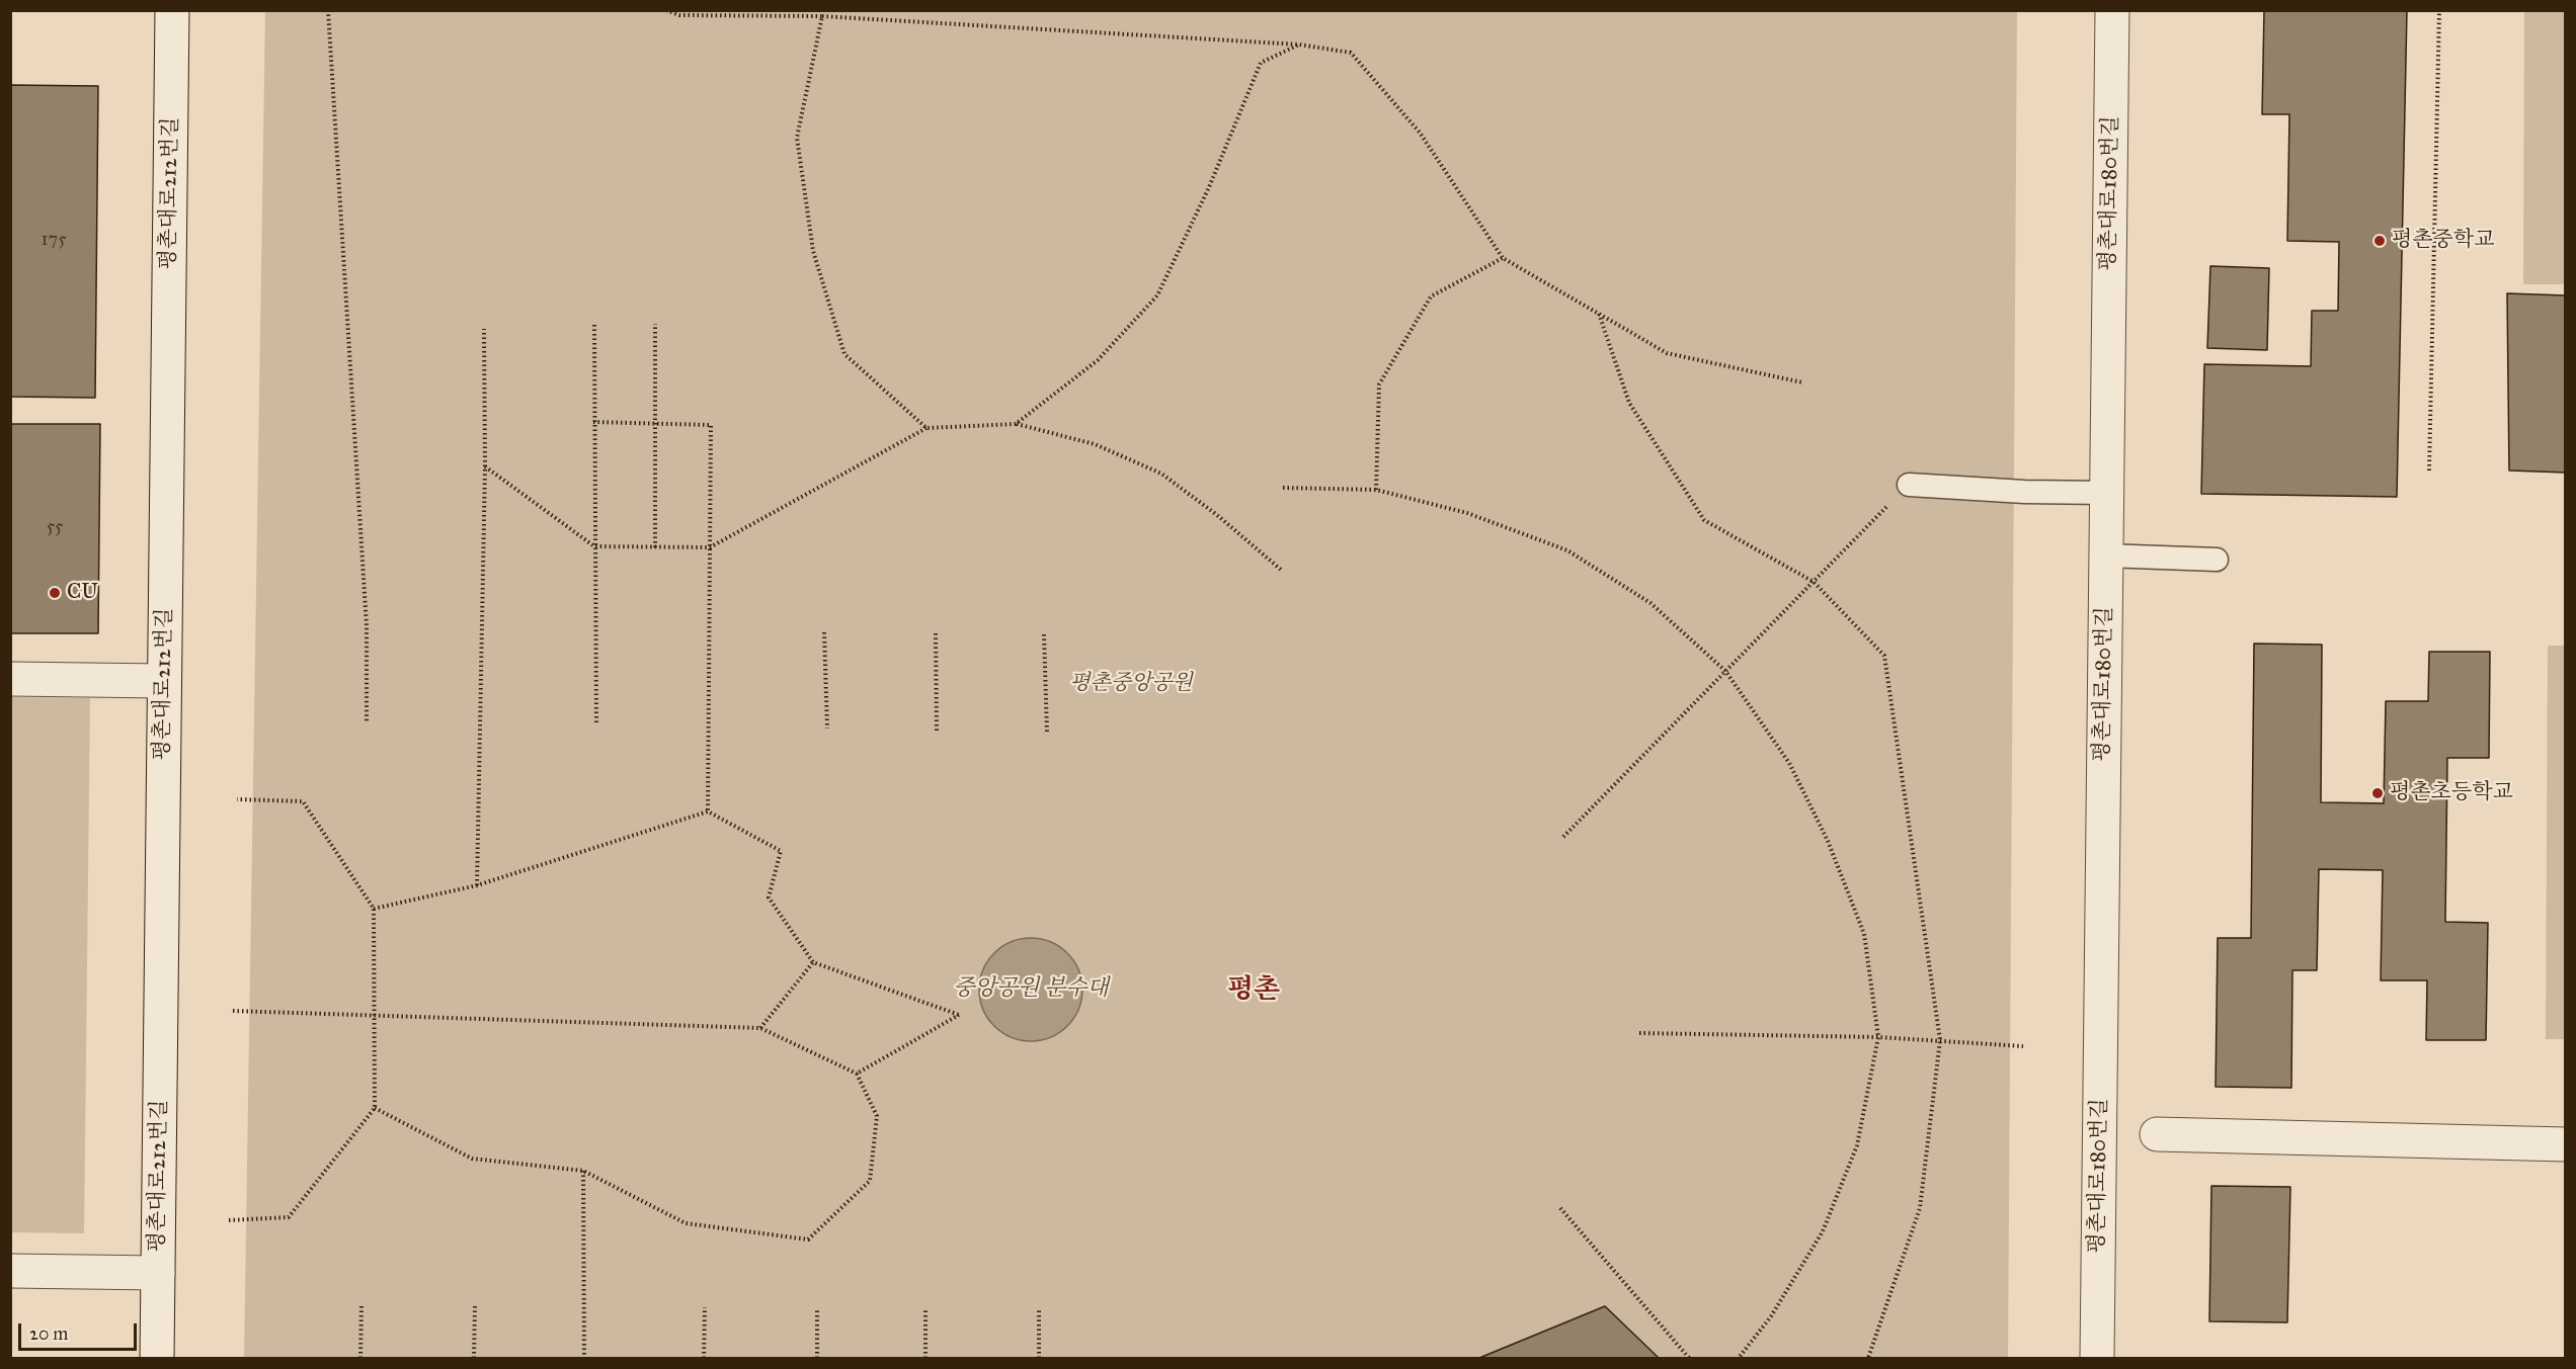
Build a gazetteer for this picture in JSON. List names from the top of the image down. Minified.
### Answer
{"streets":{"street":["평촌대로212번길","평촌대로180번길"]},"districts":["평촌"],"water":["중앙공원 분수대"],"parks":["평촌중앙공원"],"places":["평촌중학교","CU","평촌초등학교"],"house_numbers":["175","55"],"scale_bar":"20 m"}
